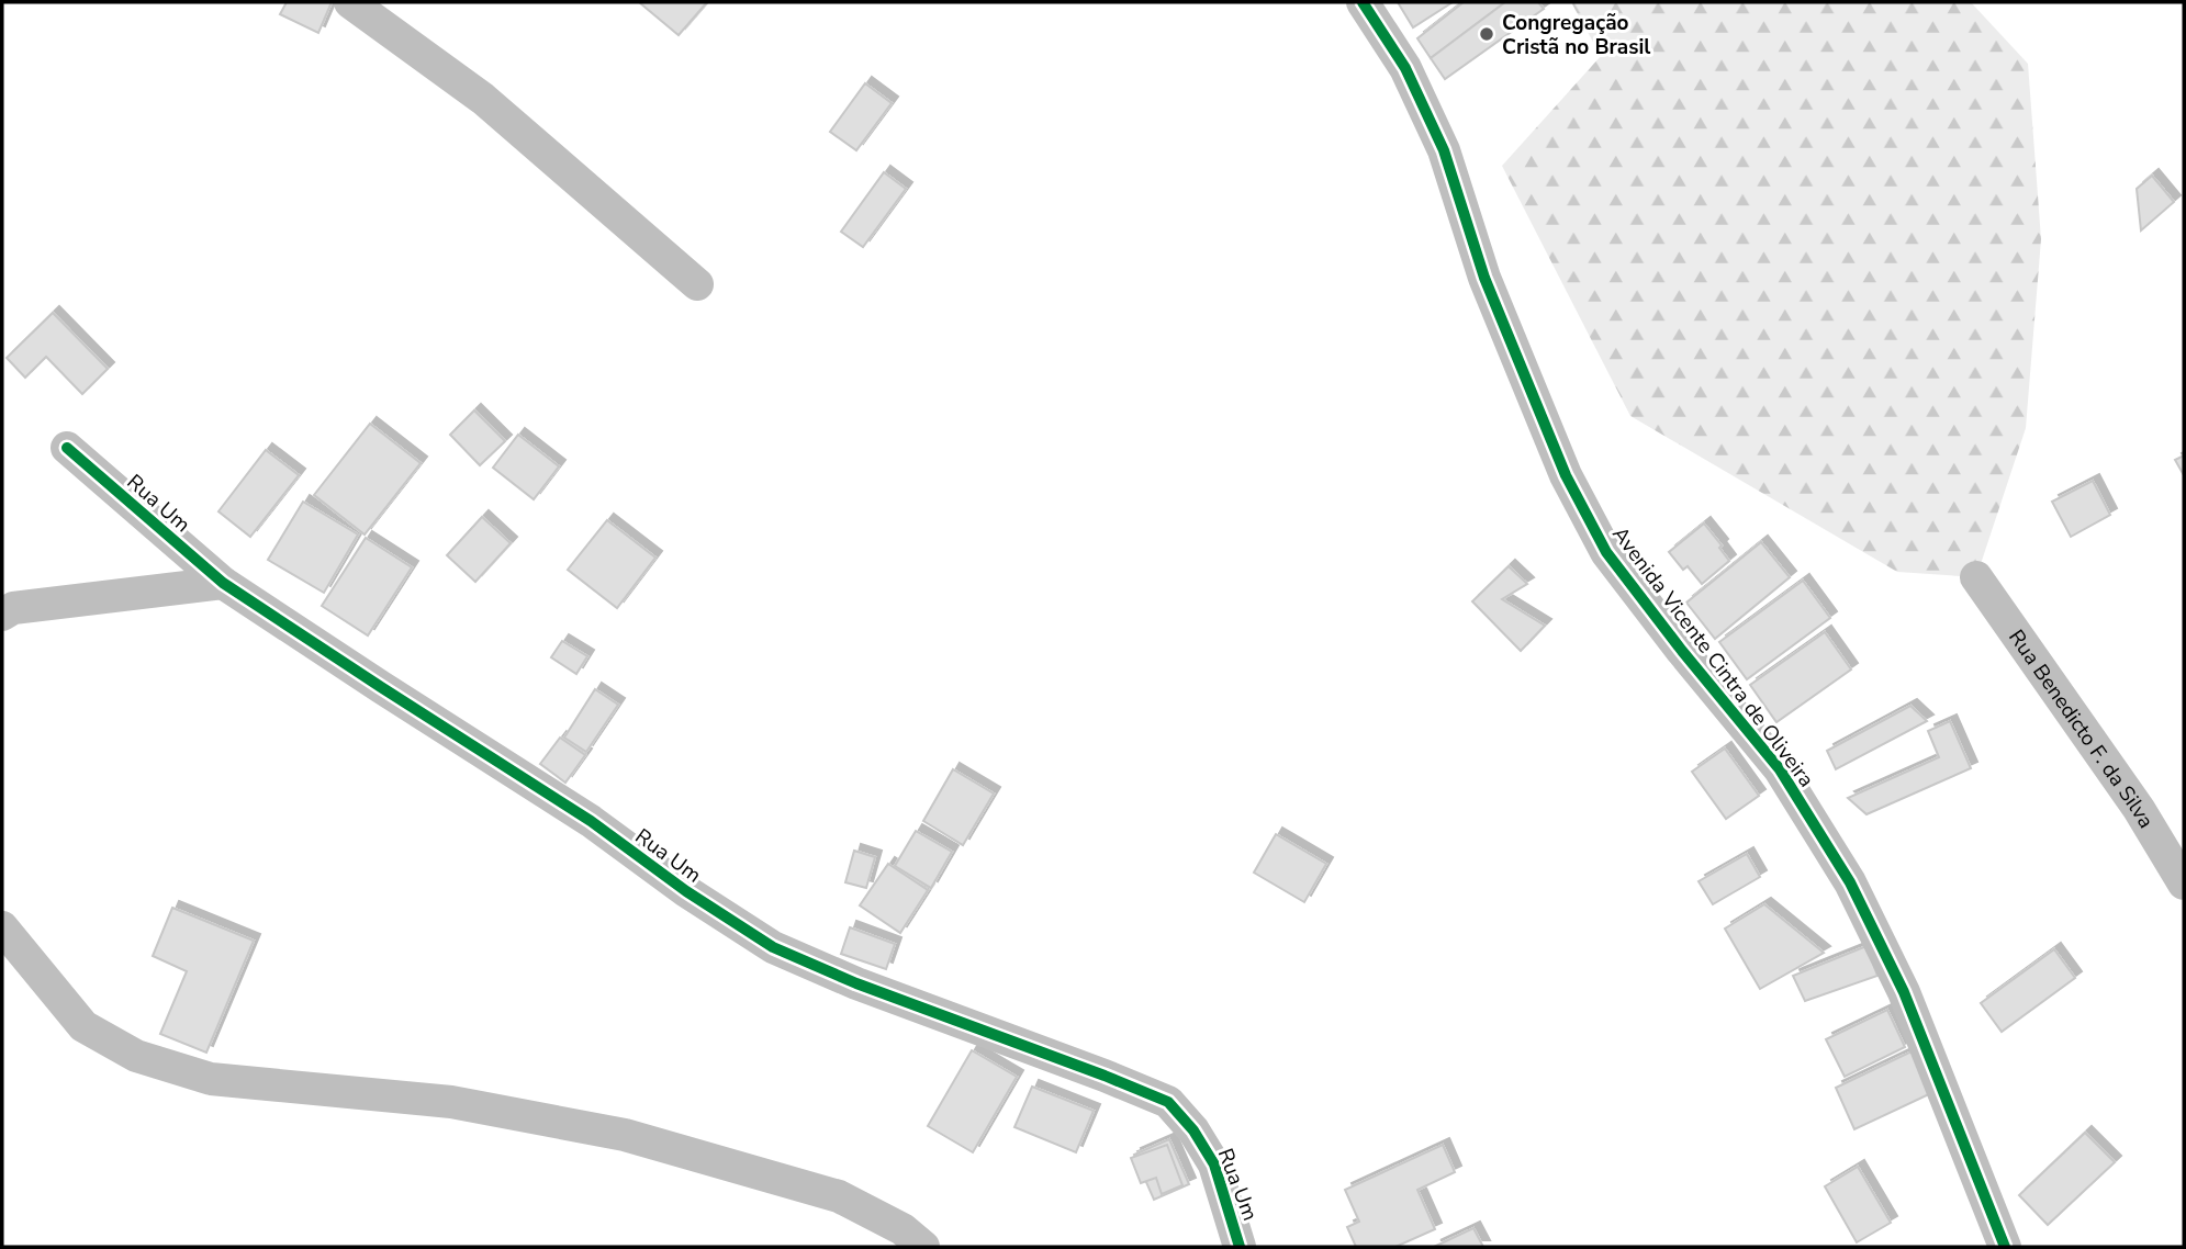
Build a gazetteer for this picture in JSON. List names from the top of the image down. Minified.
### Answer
{"streets":{"street":["Rua Um","Avenida Vicente Cintra de Oliveira","Rua Benedicto F. da Silva"]},"places":["Congregação Cristã no Brasil"]}
